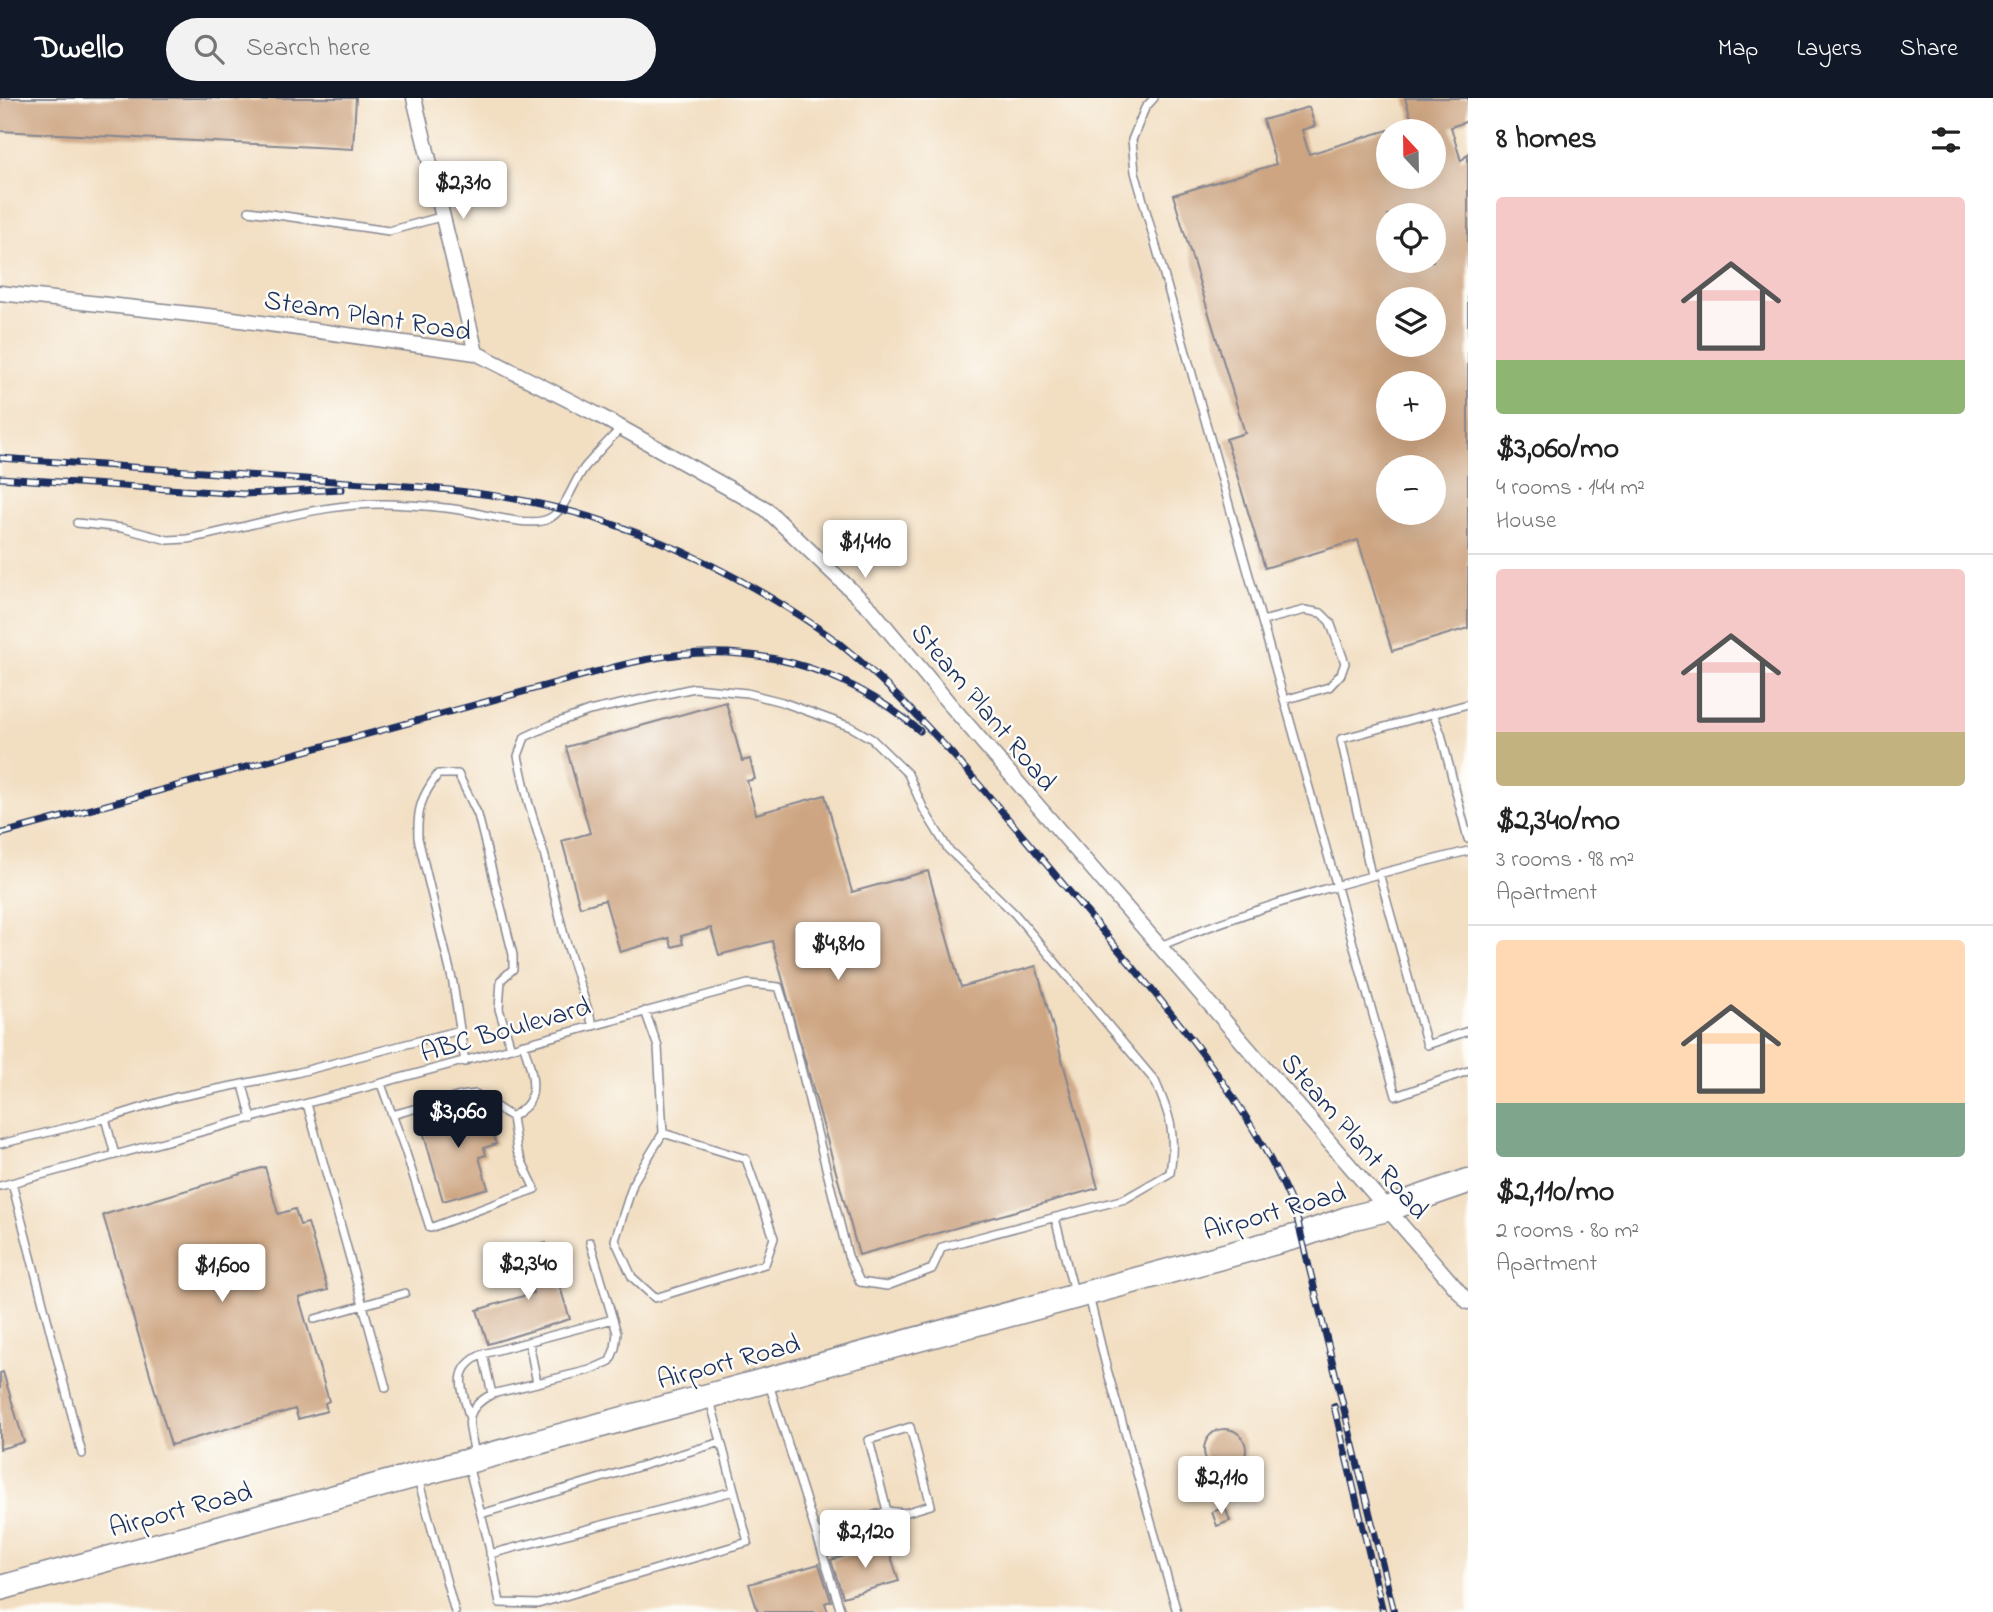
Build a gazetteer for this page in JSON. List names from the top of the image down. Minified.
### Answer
{"streets":{"highway":["Airport Road"],"street":["Steam Plant Road"],"lane":["ABC Boulevard"]},"crossings":[["Steam Plant Road","Airport Road"]],"north":"top","page":{"header":"Dwello","search":"Search here","nav":["Map","Layers","Share"],"heading":"8 homes","map_buttons":["+","−"],"price":["$2,310","$1,410","$4,810","$3,060","$2,340","$1,600","$2,110","$2,120"],"list":[{"name":"$3,060/mo","note":"4 rooms · 144 m² · House"},{"name":"$2,340/mo","note":"3 rooms · 98 m² · Apartment"},{"name":"$2,110/mo","note":"2 rooms · 80 m² · Apartment"}]}}
